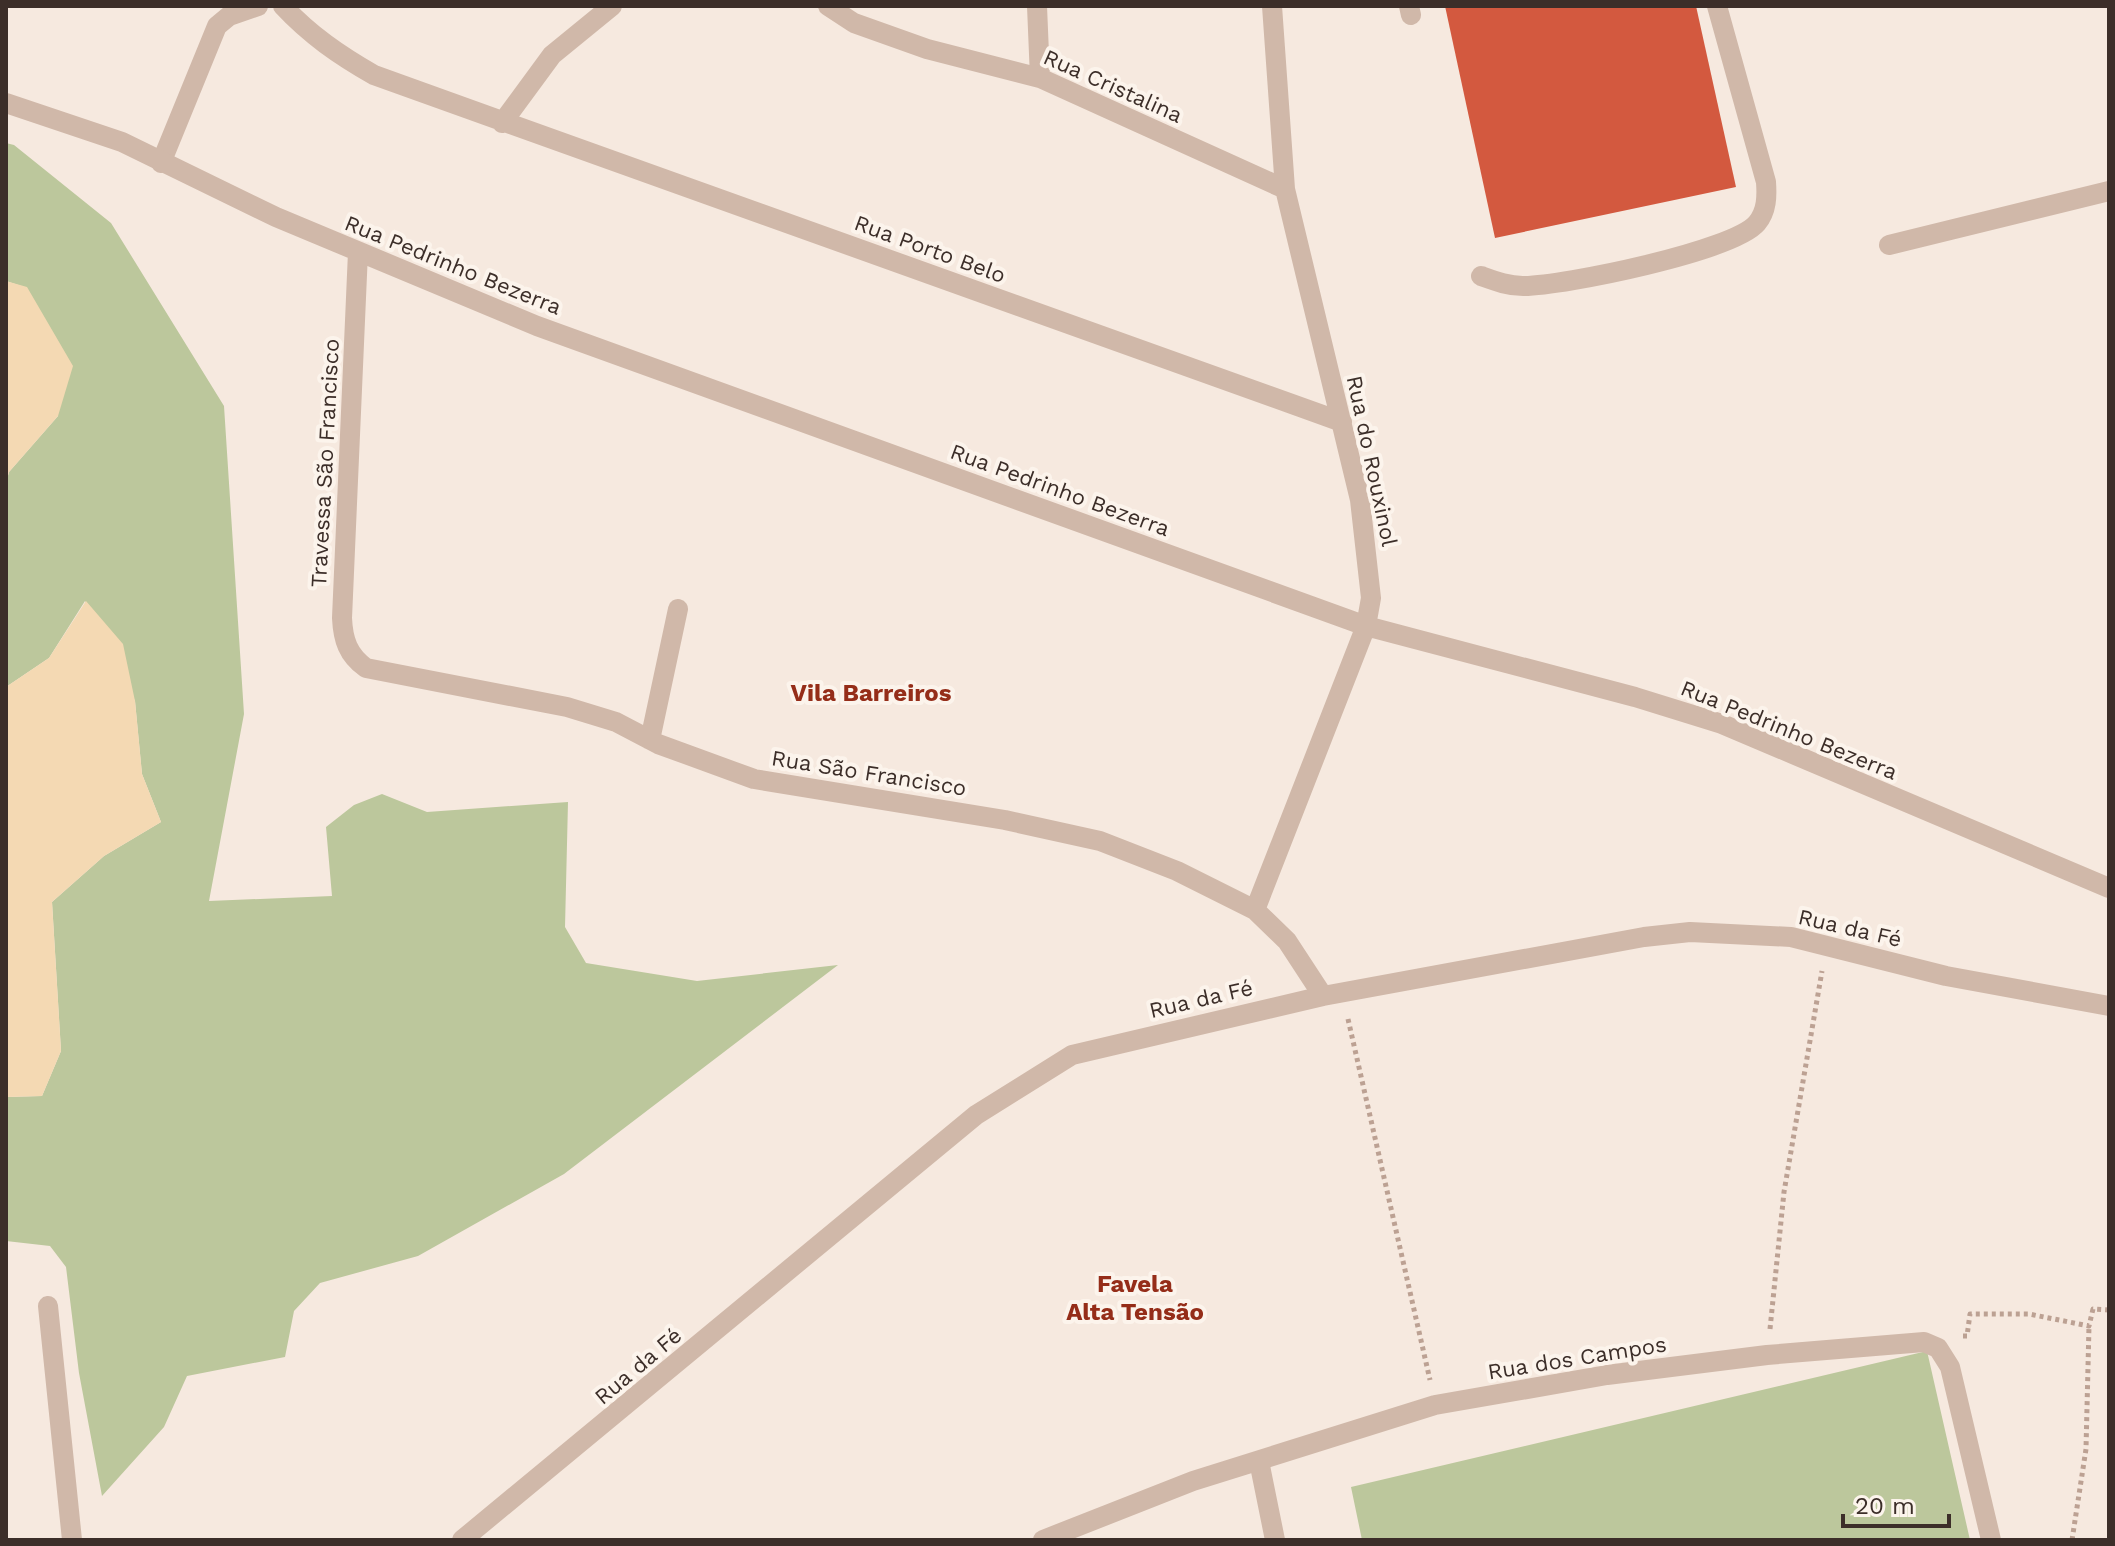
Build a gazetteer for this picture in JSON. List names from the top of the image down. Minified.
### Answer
{"streets":{"street":["Rua Cristalina","Rua Porto Belo","Rua Pedrinho Bezerra","Rua do Rouxinol","Travessa São Francisco","Rua São Francisco","Rua da Fé","Rua dos Campos"]},"crossings":[["Rua Cristalina","Rua do Rouxinol"],["Rua Porto Belo","Rua do Rouxinol"],["Rua Pedrinho Bezerra","Rua do Rouxinol"],["Rua Pedrinho Bezerra","Travessa São Francisco"],["Rua do Rouxinol","Rua São Francisco"],["Travessa São Francisco","Rua São Francisco"],["Rua São Francisco","Rua da Fé"]],"districts":["Vila Barreiros","Favela Alta Tensão"],"scale_bar":"20 m"}
